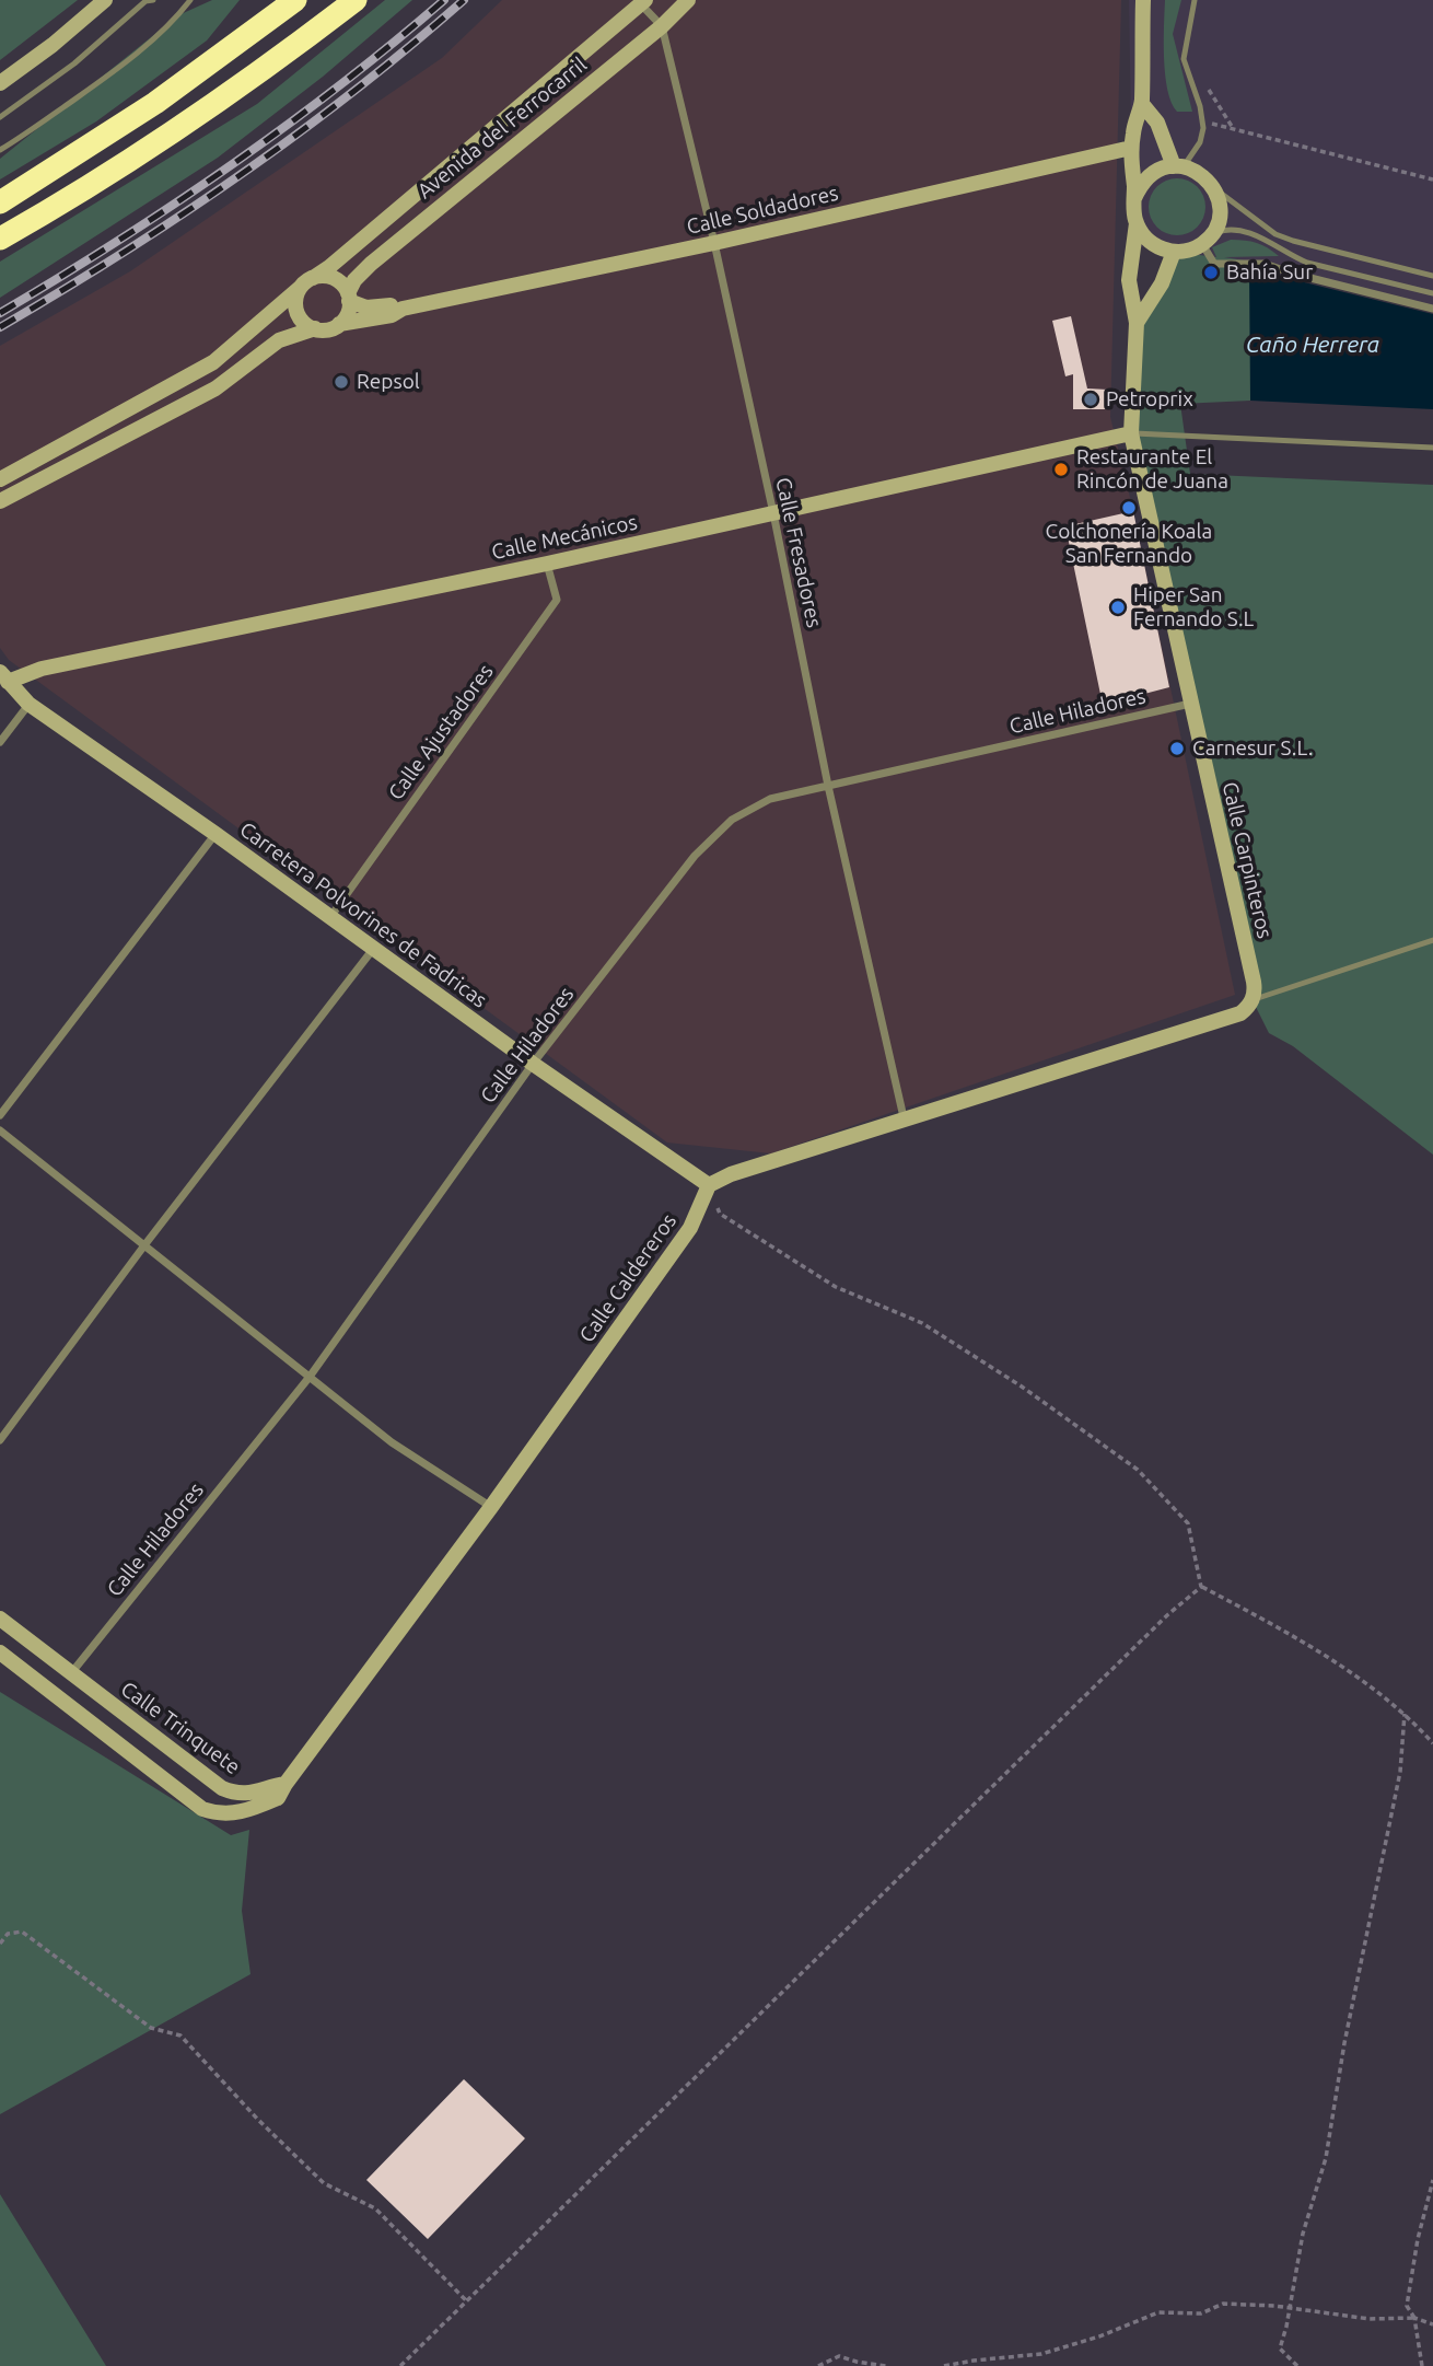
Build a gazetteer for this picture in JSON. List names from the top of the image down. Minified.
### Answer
{"streets":{"street":["Avenida del Ferrocarril","Calle Soldadores","Calle Mecánicos","Calle Fresadores","Calle Hiladores","Calle Ajustadores","Calle Carpinteros","Carretera Polvorines de Fadricas","Calle Caldereros","Calle Trinquete"]},"crossings":[["Avenida del Ferrocarril","Calle Soldadores"],["Avenida del Ferrocarril","Calle Fresadores"],["Calle Soldadores","Calle Fresadores"],["Calle Mecánicos","Calle Fresadores"],["Calle Mecánicos","Calle Ajustadores"],["Calle Mecánicos","Calle Carpinteros"],["Calle Mecánicos","Carretera Polvorines de Fadricas"],["Calle Fresadores","Calle Hiladores"],["Calle Hiladores","Calle Carpinteros"],["Calle Hiladores","Carretera Polvorines de Fadricas"],["Calle Hiladores","Calle Trinquete"],["Calle Ajustadores","Carretera Polvorines de Fadricas"],["Carretera Polvorines de Fadricas","Calle Caldereros"],["Calle Caldereros","Calle Trinquete"]],"water":["Caño Herrera"],"places":["Bahía Sur","Repsol","Petroprix","Restaurante El Rincón de Juana","Colchonería Koala San Fernando","Hiper San Fernando S.L","Carnesur S.L."]}
